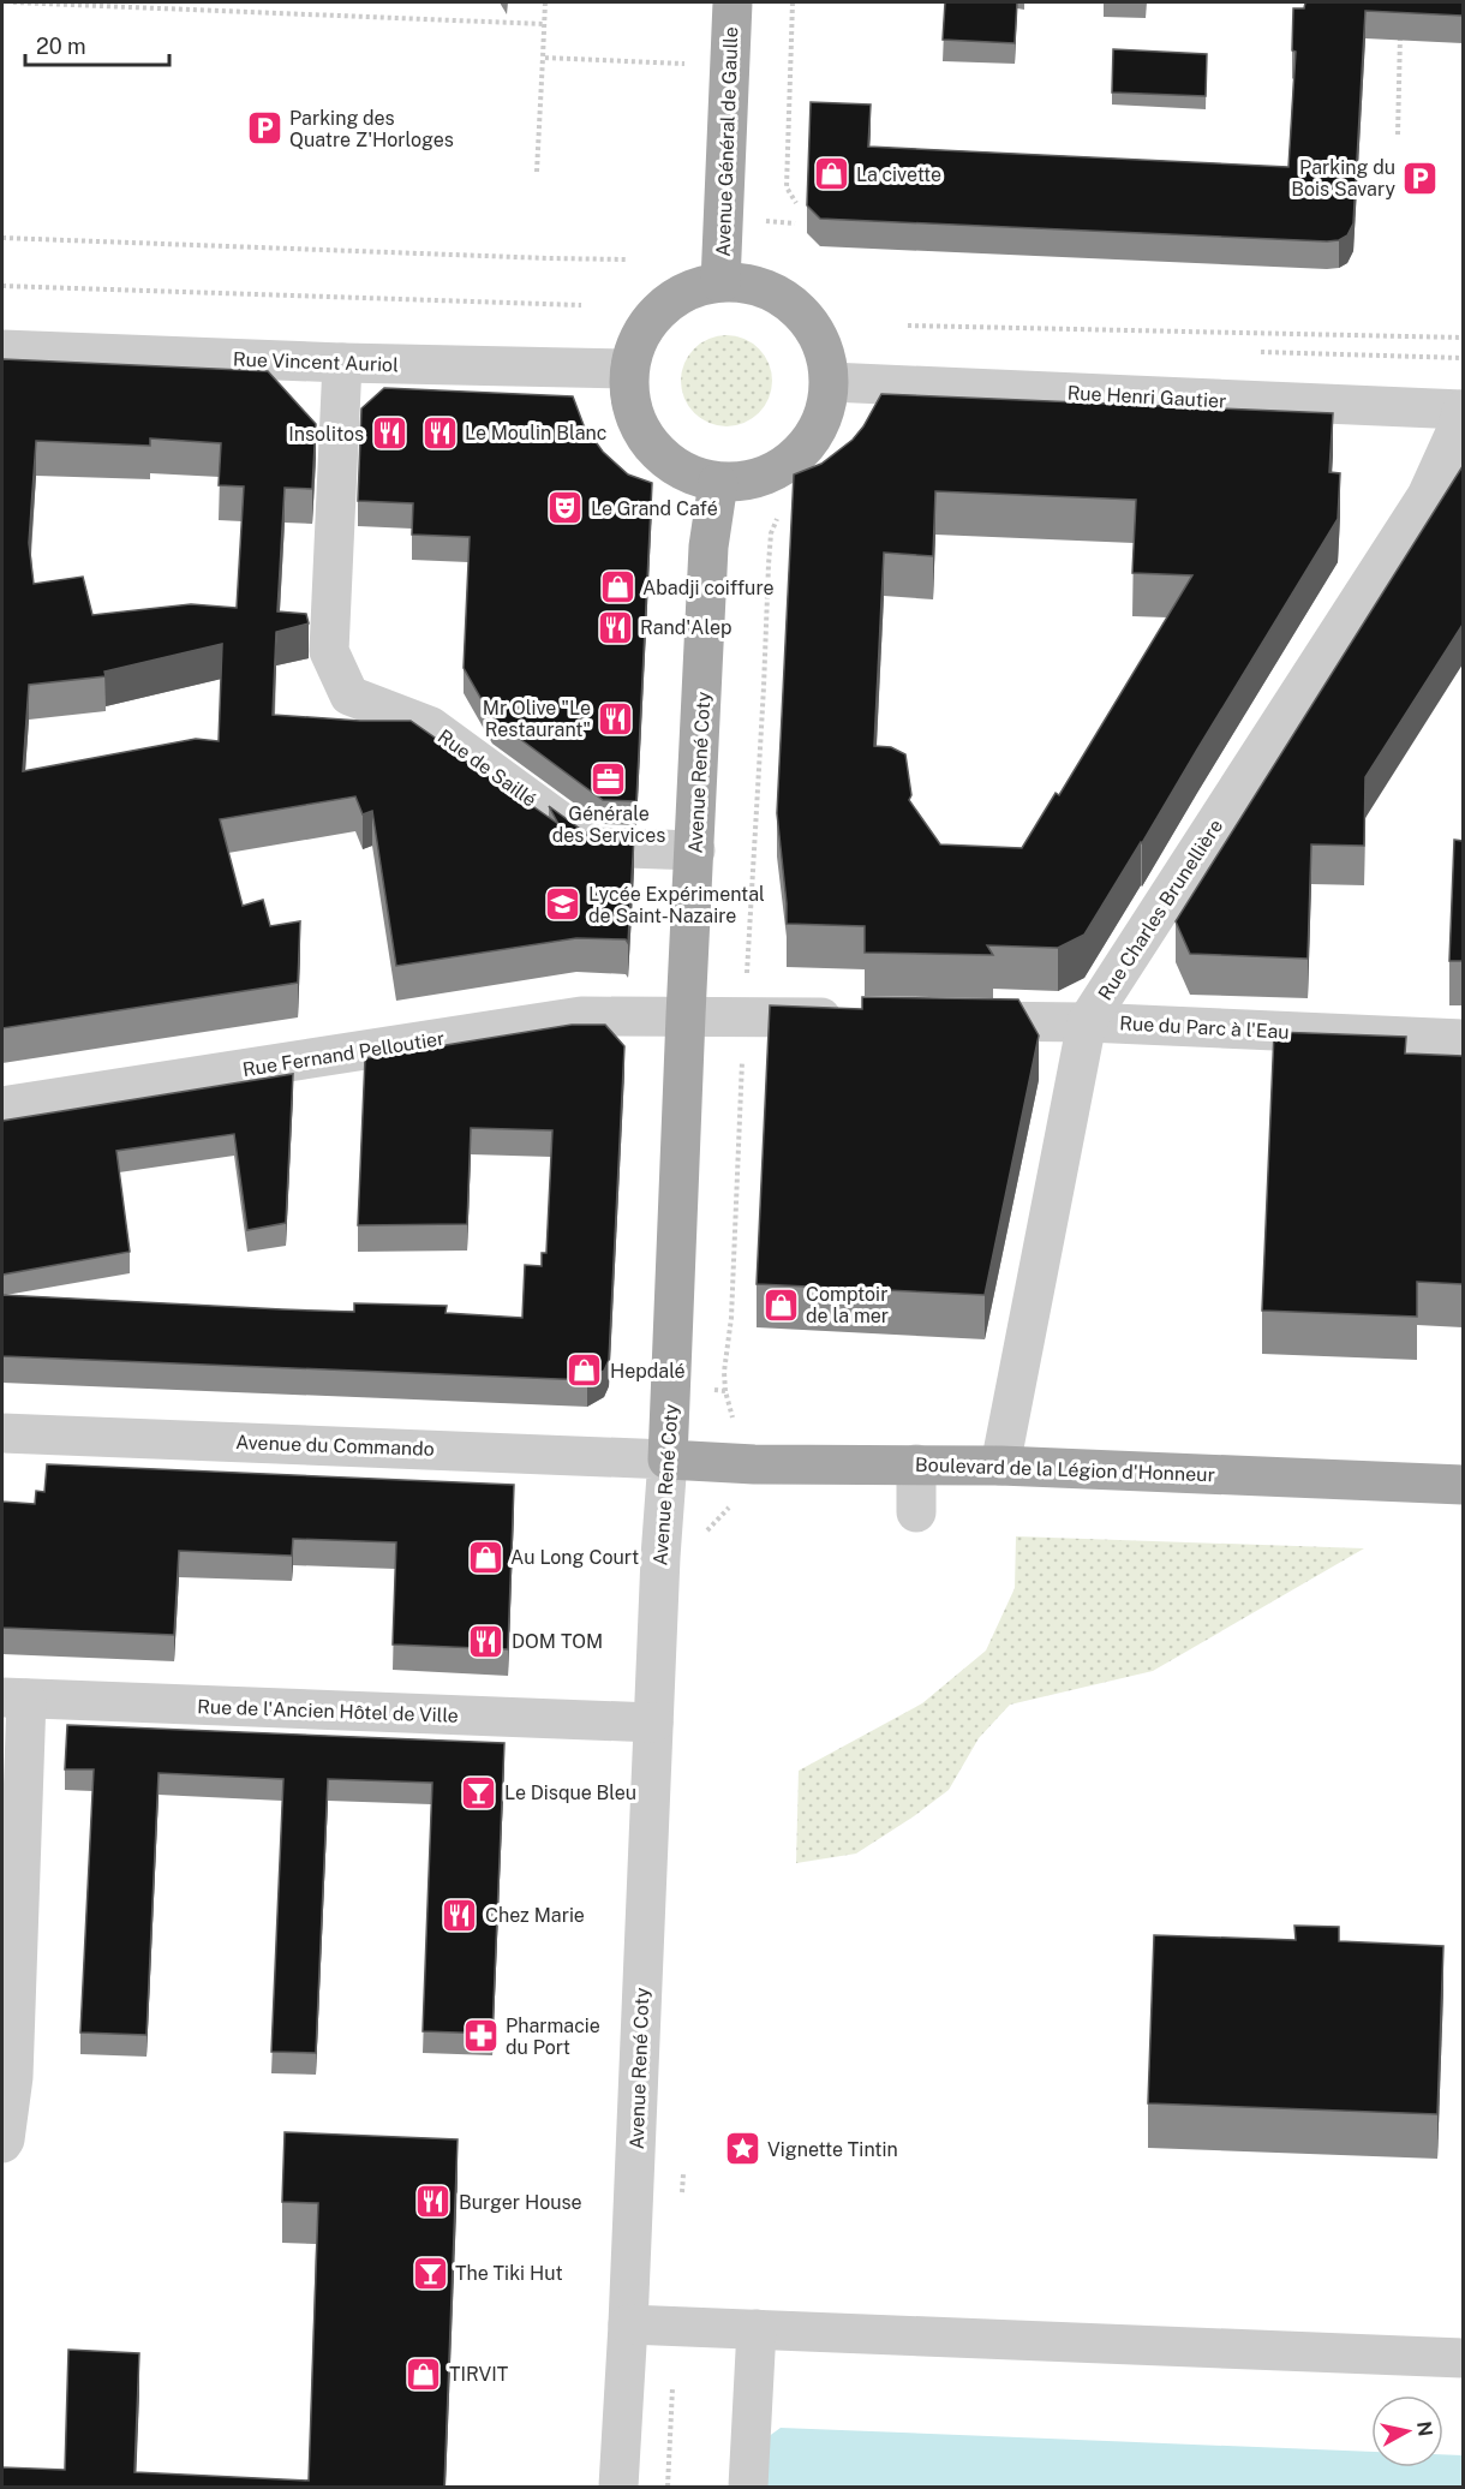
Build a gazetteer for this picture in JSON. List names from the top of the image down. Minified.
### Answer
{"streets":{"main road":["Avenue Général de Gaulle","Avenue René Coty","Boulevard de la Légion d'Honneur"],"street":["Rue Vincent Auriol","Rue Henri Gautier","Rue de Saillé","Rue Charles Brunellière","Rue du Parc à l'Eau","Rue Fernand Pelloutier","Avenue du Commando","Rue de l'Ancien Hôtel de Ville"]},"crossings":[["Avenue Général de Gaulle","Rue Vincent Auriol"],["Avenue Général de Gaulle","Rue Henri Gautier"],["Avenue Général de Gaulle","Avenue René Coty"],["Rue Vincent Auriol","Rue Henri Gautier"],["Rue Vincent Auriol","Rue de Saillé"],["Rue Vincent Auriol","Avenue René Coty"],["Rue Henri Gautier","Avenue René Coty"],["Rue Henri Gautier","Rue Charles Brunellière"],["Rue de Saillé","Avenue René Coty"],["Avenue René Coty","Rue Fernand Pelloutier"],["Avenue René Coty","Avenue du Commando"],["Avenue René Coty","Boulevard de la Légion d'Honneur"],["Avenue René Coty","Rue de l'Ancien Hôtel de Ville"],["Rue Charles Brunellière","Rue du Parc à l'Eau"],["Rue Charles Brunellière","Boulevard de la Légion d'Honneur"],["Avenue du Commando","Boulevard de la Légion d'Honneur"]],"places":{"parking":["Parking des Quatre Z'Horloges","Parking du Bois Savary"],"shop":["La civette","Abadji coiffure","Comptoir de la mer","Hepdalé","Au Long Court","TIRVIT"],"restaurant":["Le Moulin Blanc","Insolitos","Rand'Alep","Mr Olive \"Le Restaurant\"","DOM TOM","Chez Marie","Burger House"],"theatre":["Le Grand Café"],"office":["Générale des Services"],"school or university":["Lycée Expérimental de Saint-Nazaire"],"bar":["Le Disque Bleu","The Tiki Hut"],"pharmacy":["Pharmacie du Port"],"place":["Vignette Tintin"]},"scale_bar":"20 m","north":"right"}
